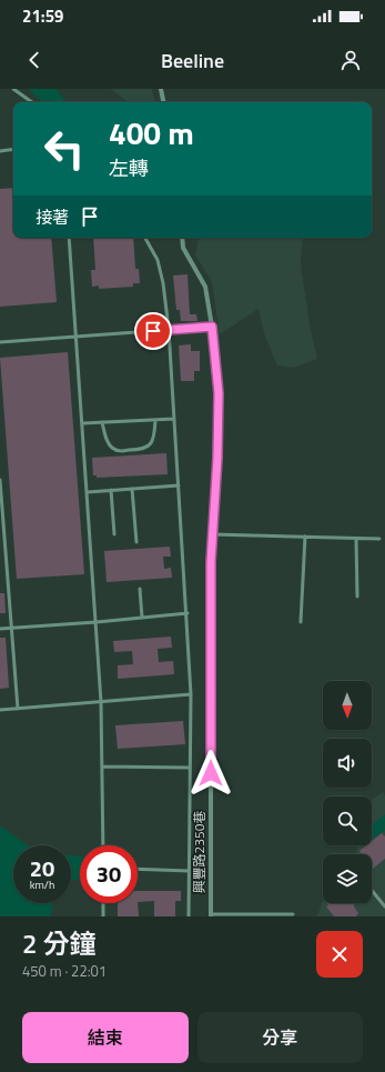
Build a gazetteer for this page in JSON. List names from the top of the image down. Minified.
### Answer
{"streets":{"street":["興豐路2350巷"]},"north":"bottom","page":{"status":"21:59","header":"Beeline","turn":["400 m","左轉"],"then":"接著","speed":"20 km/h","limit":"30","heading":["2 分鐘","450 m · 22:01"],"buttons":["結束","分享"]}}
